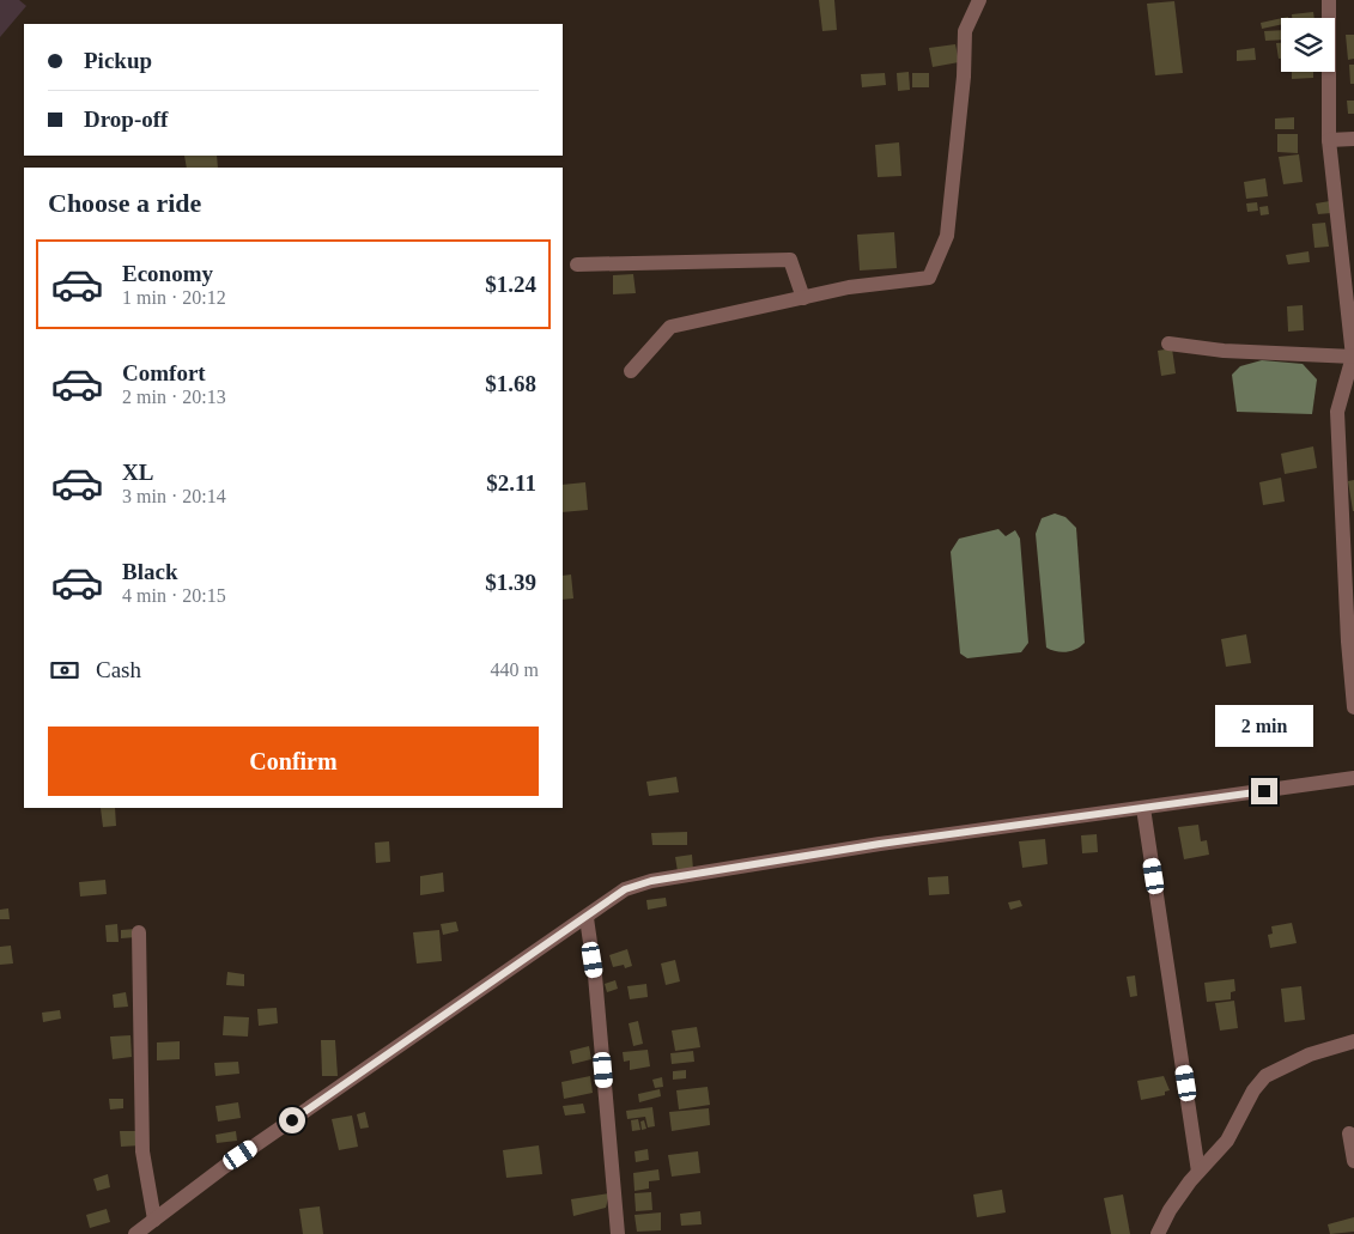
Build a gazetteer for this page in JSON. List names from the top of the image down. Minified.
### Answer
{"page":{"banner":["Pickup","Drop-off"],"heading":"Choose a ride","list":[{"name":"Economy","note":"1 min · 20:12","value":"$1.24"},{"name":"Comfort","note":"2 min · 20:13","value":"$1.68"},{"name":"XL","note":"3 min · 20:14","value":"$2.11"},{"name":"Black","note":"4 min · 20:15","value":"$1.39"}],"pay":["Cash","440 m"],"bubble":"2 min","buttons":"Confirm"}}
